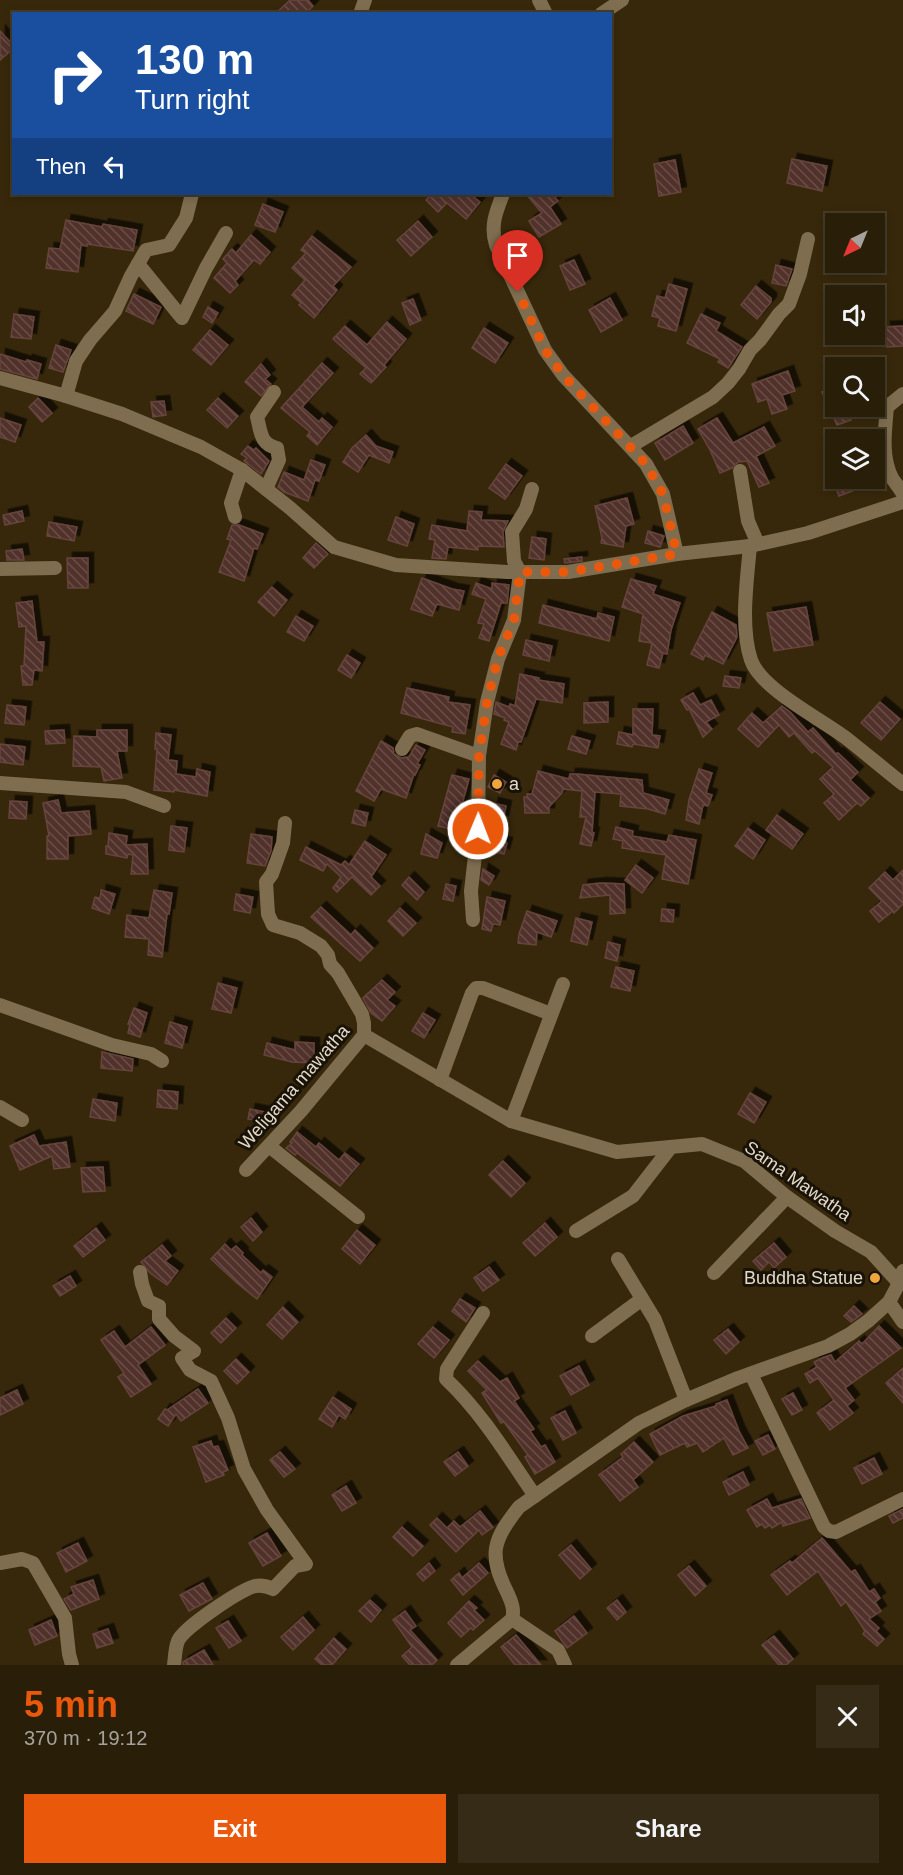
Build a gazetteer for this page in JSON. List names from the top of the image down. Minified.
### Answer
{"streets":{"street":["Weligama mawatha","Sama Mawatha"]},"crossings":[["Weligama mawatha","Sama Mawatha"]],"places":["a","Buddha Statue"],"north":"bottom left","page":{"turn":["130 m","Turn right"],"then":"Then","heading":["5 min","370 m · 19:12"],"buttons":["Exit","Share"]}}
